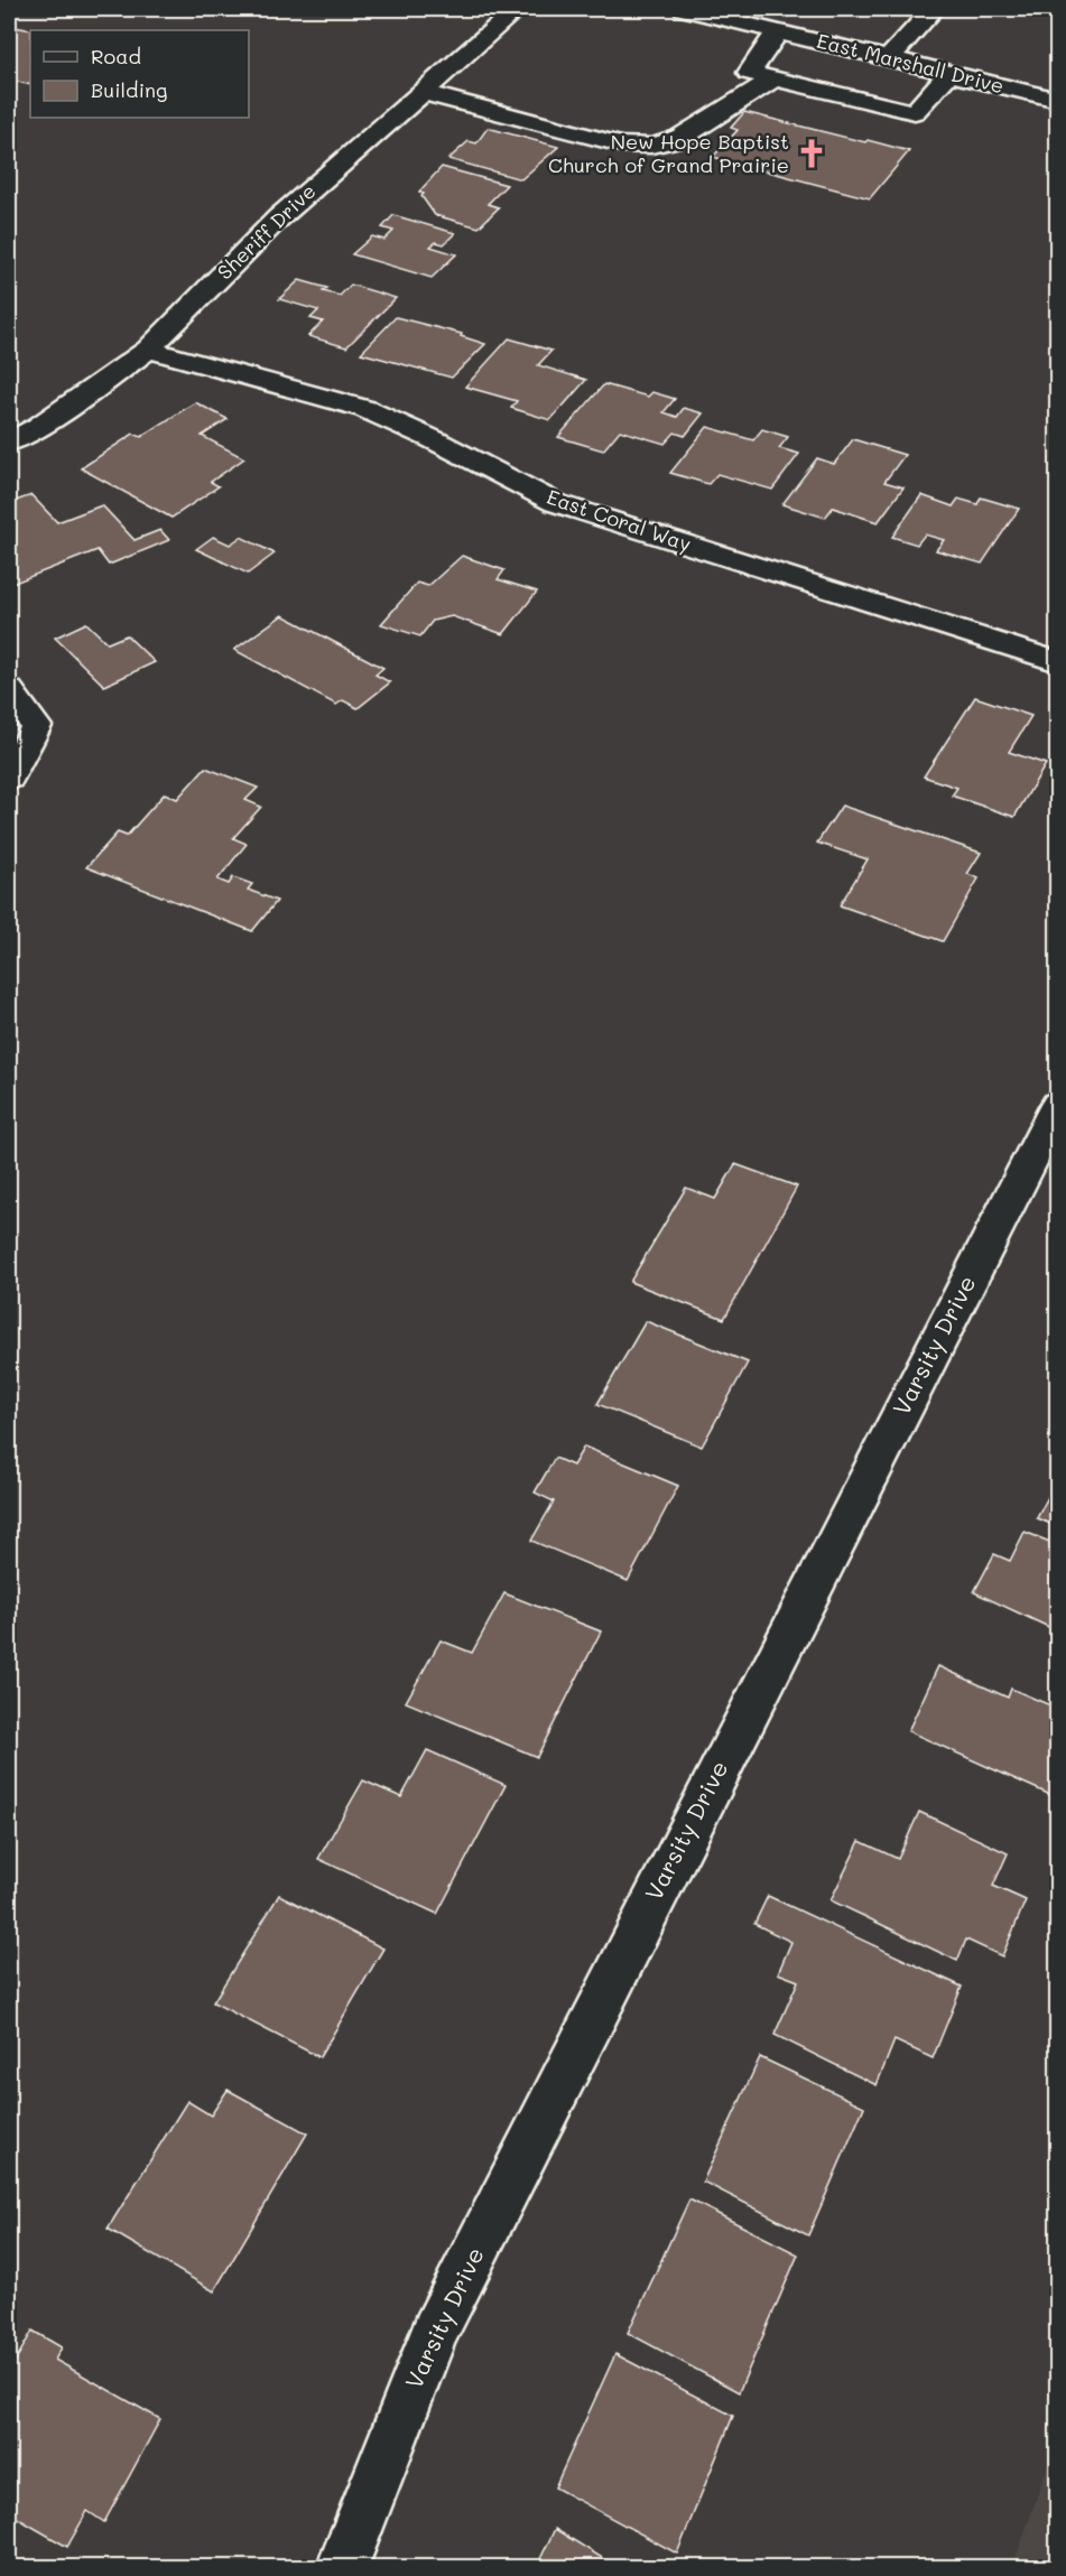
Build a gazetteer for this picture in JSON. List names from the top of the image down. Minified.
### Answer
{"streets":{"street":["East Marshall Drive","Sheriff Drive","East Coral Way","Varsity Drive"]},"crossings":[["Sheriff Drive","East Coral Way"]],"places":{"church":["New Hope Baptist Church of Grand Prairie"]},"legend":["Road","Building"]}
